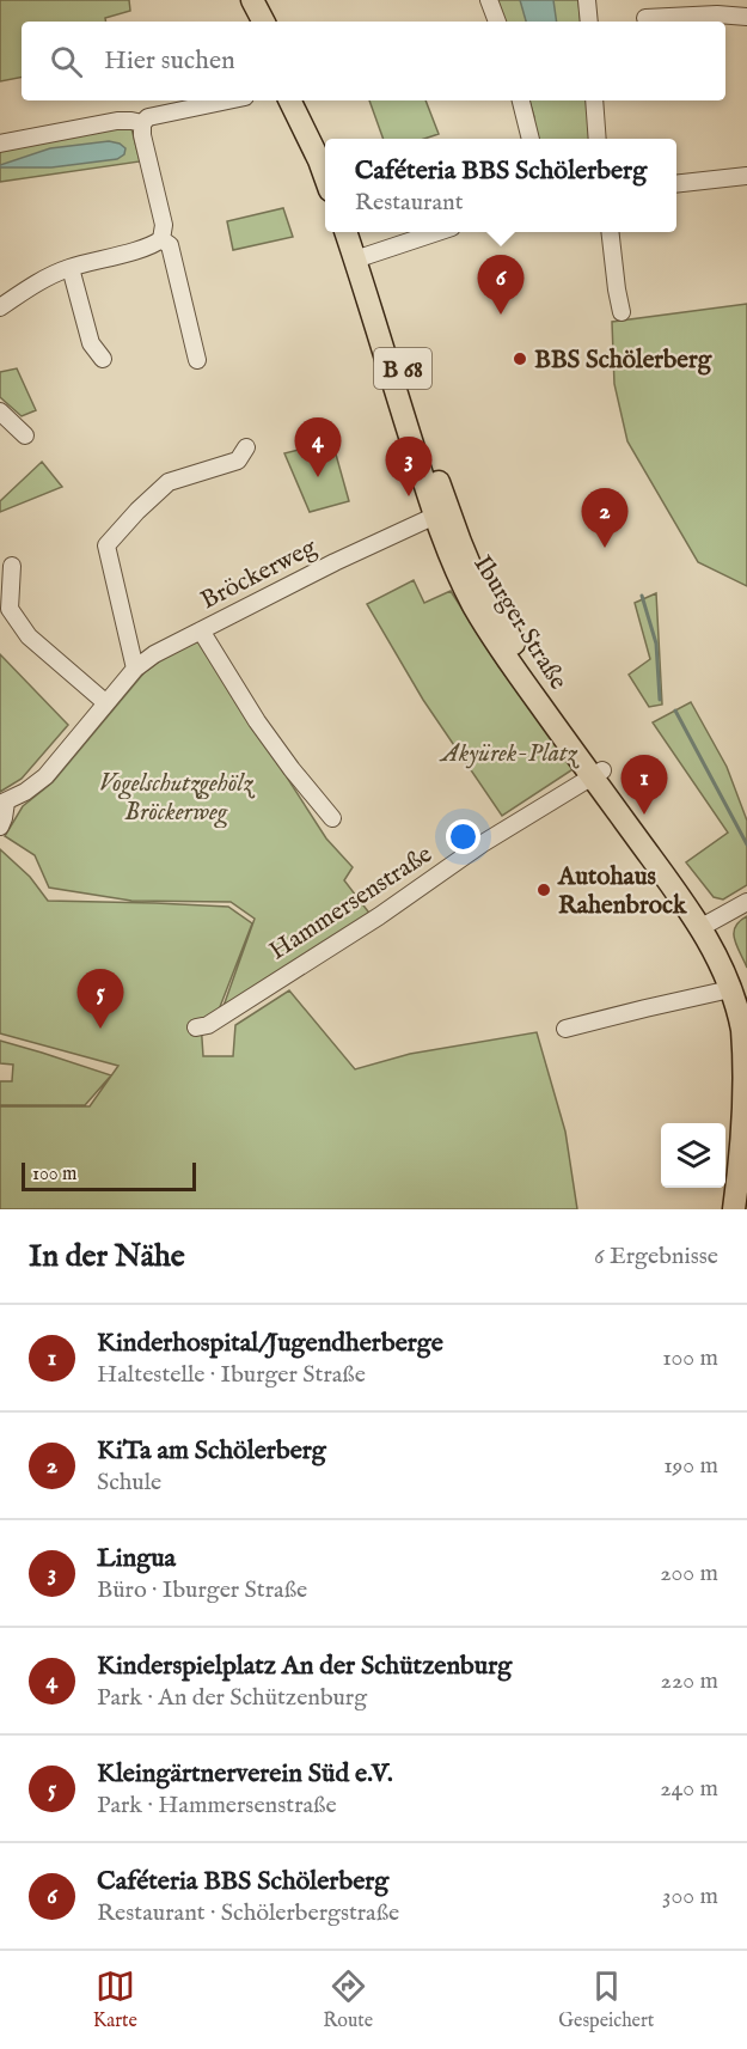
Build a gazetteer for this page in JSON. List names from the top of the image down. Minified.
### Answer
{"streets":{"main road":["B 68","Iburger Straße"],"street":["Bröckerweg","Hammersenstraße"]},"crossings":[["Bröckerweg","Iburger Straße"],["Iburger Straße","Hammersenstraße"]],"parks":["Akyürek-Platz","Vogelschutzgehölz Bröckerweg"],"places":["BBS Schölerberg","Autohaus Rahenbrock"],"scale_bar":"100 m","page":{"search":"Hier suchen","popup":["Caféteria BBS Schölerberg","Restaurant"],"pins":["6","4","3","2","1","5"],"scale":"100 m","heading":["In der Nähe","6 Ergebnisse"],"list":[{"mark":"1","name":"Kinderhospital/Jugendherberge","note":"Haltestelle · Iburger Straße","value":"100 m"},{"mark":"2","name":"KiTa am Schölerberg","note":"Schule","value":"190 m"},{"mark":"3","name":"Lingua","note":"Büro · Iburger Straße","value":"200 m"},{"mark":"4","name":"Kinderspielplatz An der Schützenburg","note":"Park · An der Schützenburg","value":"220 m"},{"mark":"5","name":"Kleingärtnerverein Süd e.V.","note":"Park · Hammersenstraße","value":"240 m"},{"mark":"6","name":"Caféteria BBS Schölerberg","note":"Restaurant · Schölerbergstraße","value":"300 m"}],"nav":["Karte","Route","Gespeichert"]}}
